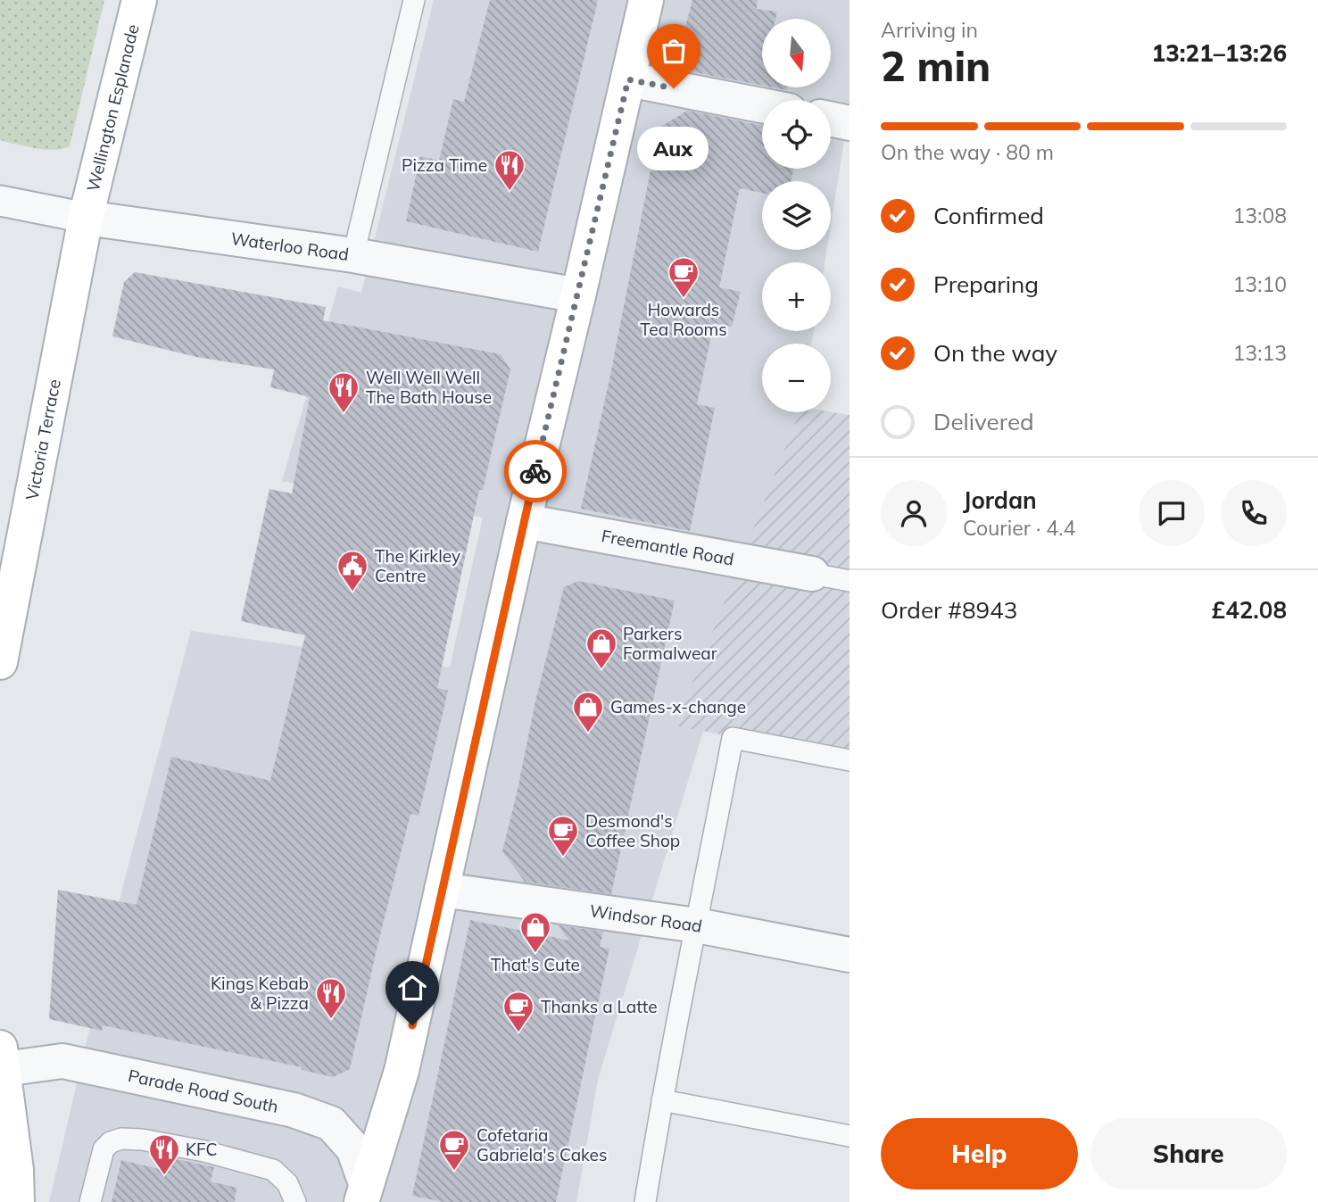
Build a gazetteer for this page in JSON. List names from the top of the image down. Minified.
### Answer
{"streets":{"main road":["Wellington Esplanade","Victoria Terrace"],"street":["Waterloo Road","Freemantle Road","Windsor Road","Parade Road South"]},"crossings":[["Wellington Esplanade","Waterloo Road"],["Wellington Esplanade","Victoria Terrace"],["Waterloo Road","Victoria Terrace"]],"places":{"other":["Aux"],"restaurant":["Pizza Time","Well Well Well The Bath House","Kings Kebab & Pizza","KFC"],"cafe":["Howards Tea Rooms","Desmond's Coffee Shop","Thanks a Latte","Cofetaria Gabriela's Cakes"],"public building":["The Kirkley Centre"],"shop":["Parkers Formalwear","Games-x-change","That's Cute"]},"north":"bottom","page":{"heading":["2 min","Arriving in","13:21–13:26"],"panel":["Jordan","Courier · 4.4","Order #8943","£42.08"],"map_buttons":["+","−"],"bar":"On the way · 80 m","bubble":"Aux","list":[["Confirmed","13:08"],["Preparing","13:10"],["On the way","13:13"],"Delivered"],"buttons":["Help","Share"]}}
